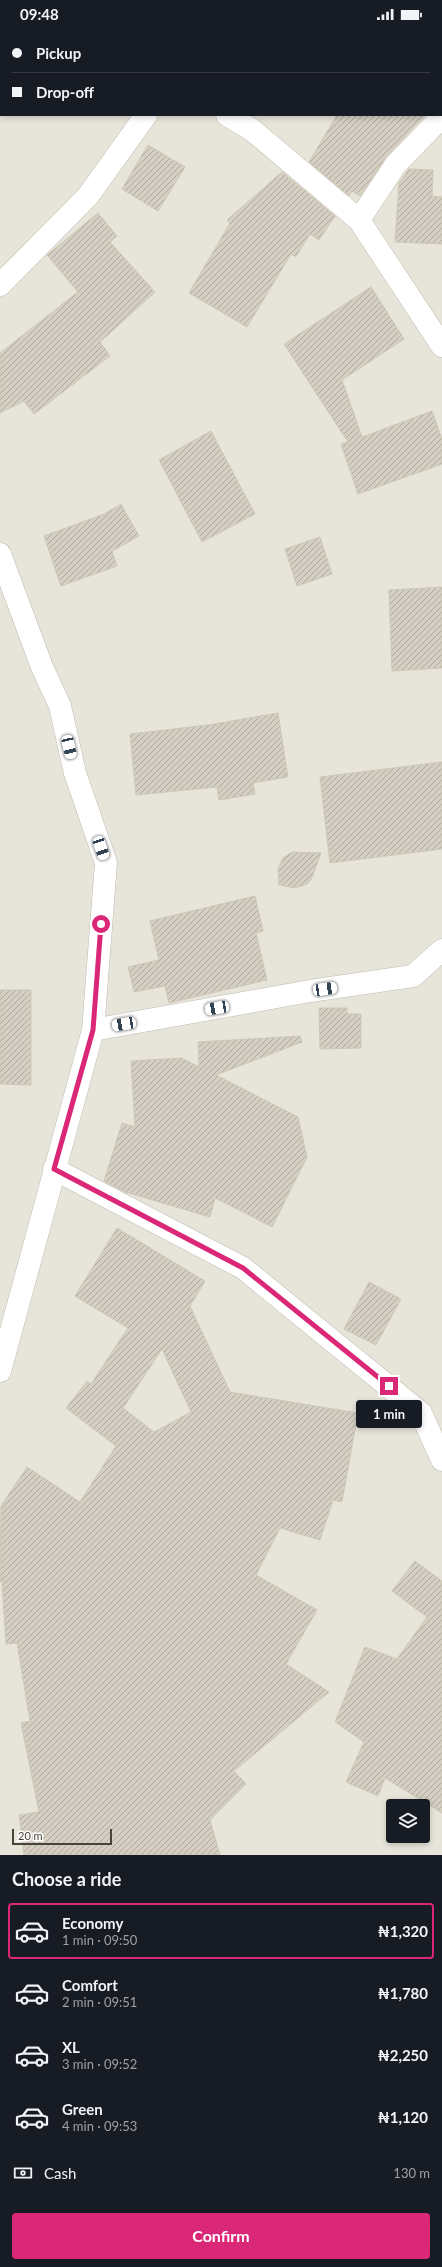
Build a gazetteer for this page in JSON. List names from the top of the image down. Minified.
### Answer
{"scale_bar":"20 m","page":{"status":"09:48","banner":["Pickup","Drop-off"],"bubble":"1 min","scale":"20 m","heading":"Choose a ride","list":[{"name":"Economy","note":"1 min · 09:50","value":"₦1,320"},{"name":"Comfort","note":"2 min · 09:51","value":"₦1,780"},{"name":"XL","note":"3 min · 09:52","value":"₦2,250"},{"name":"Green","note":"4 min · 09:53","value":"₦1,120"}],"pay":["Cash","130 m"],"buttons":"Confirm"}}
